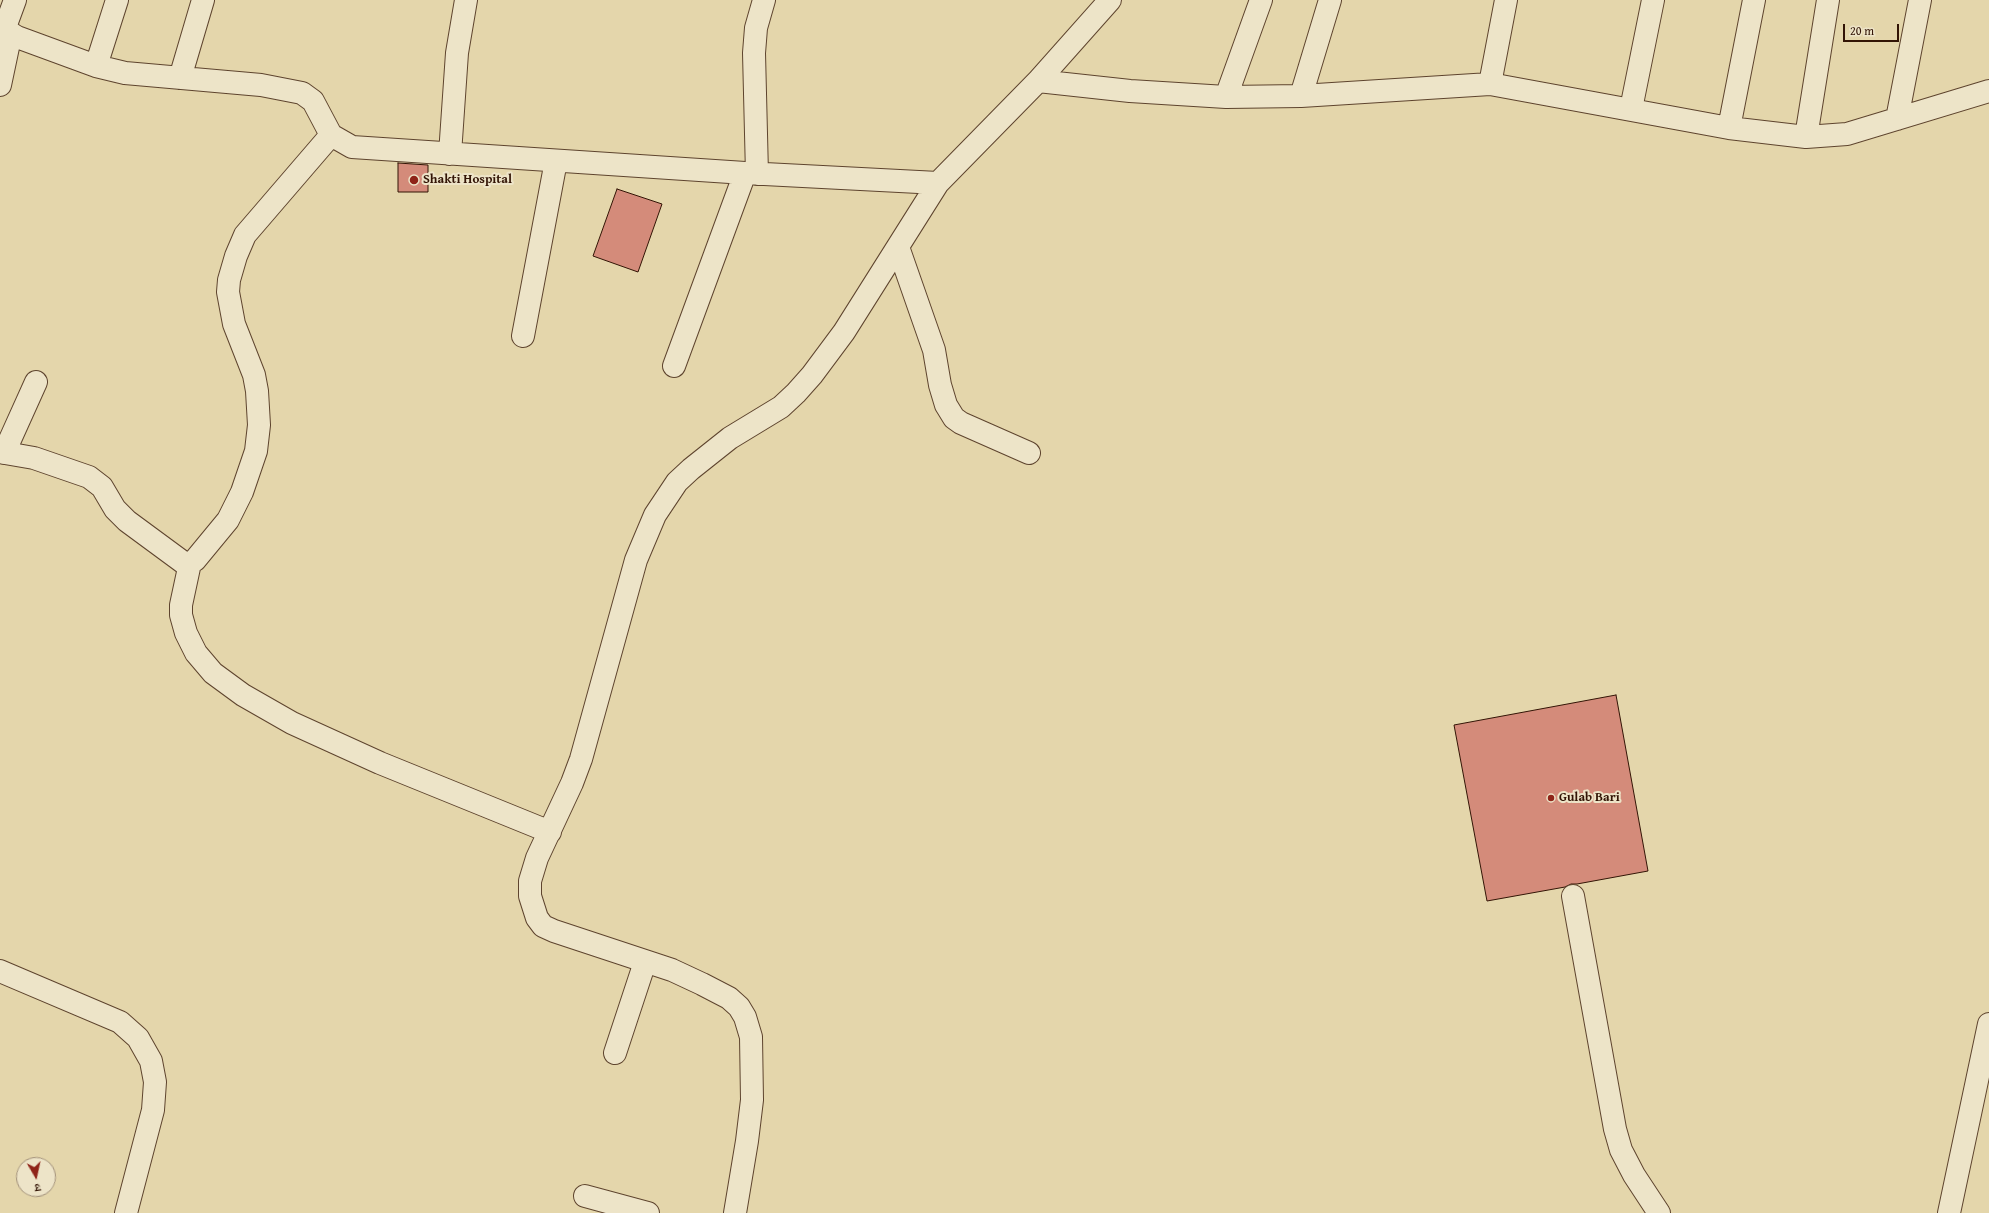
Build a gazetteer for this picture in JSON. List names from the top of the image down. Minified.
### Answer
{"places":["Shakti Hospital","Gulab Bari"],"scale_bar":"20 m","north":"bottom"}
